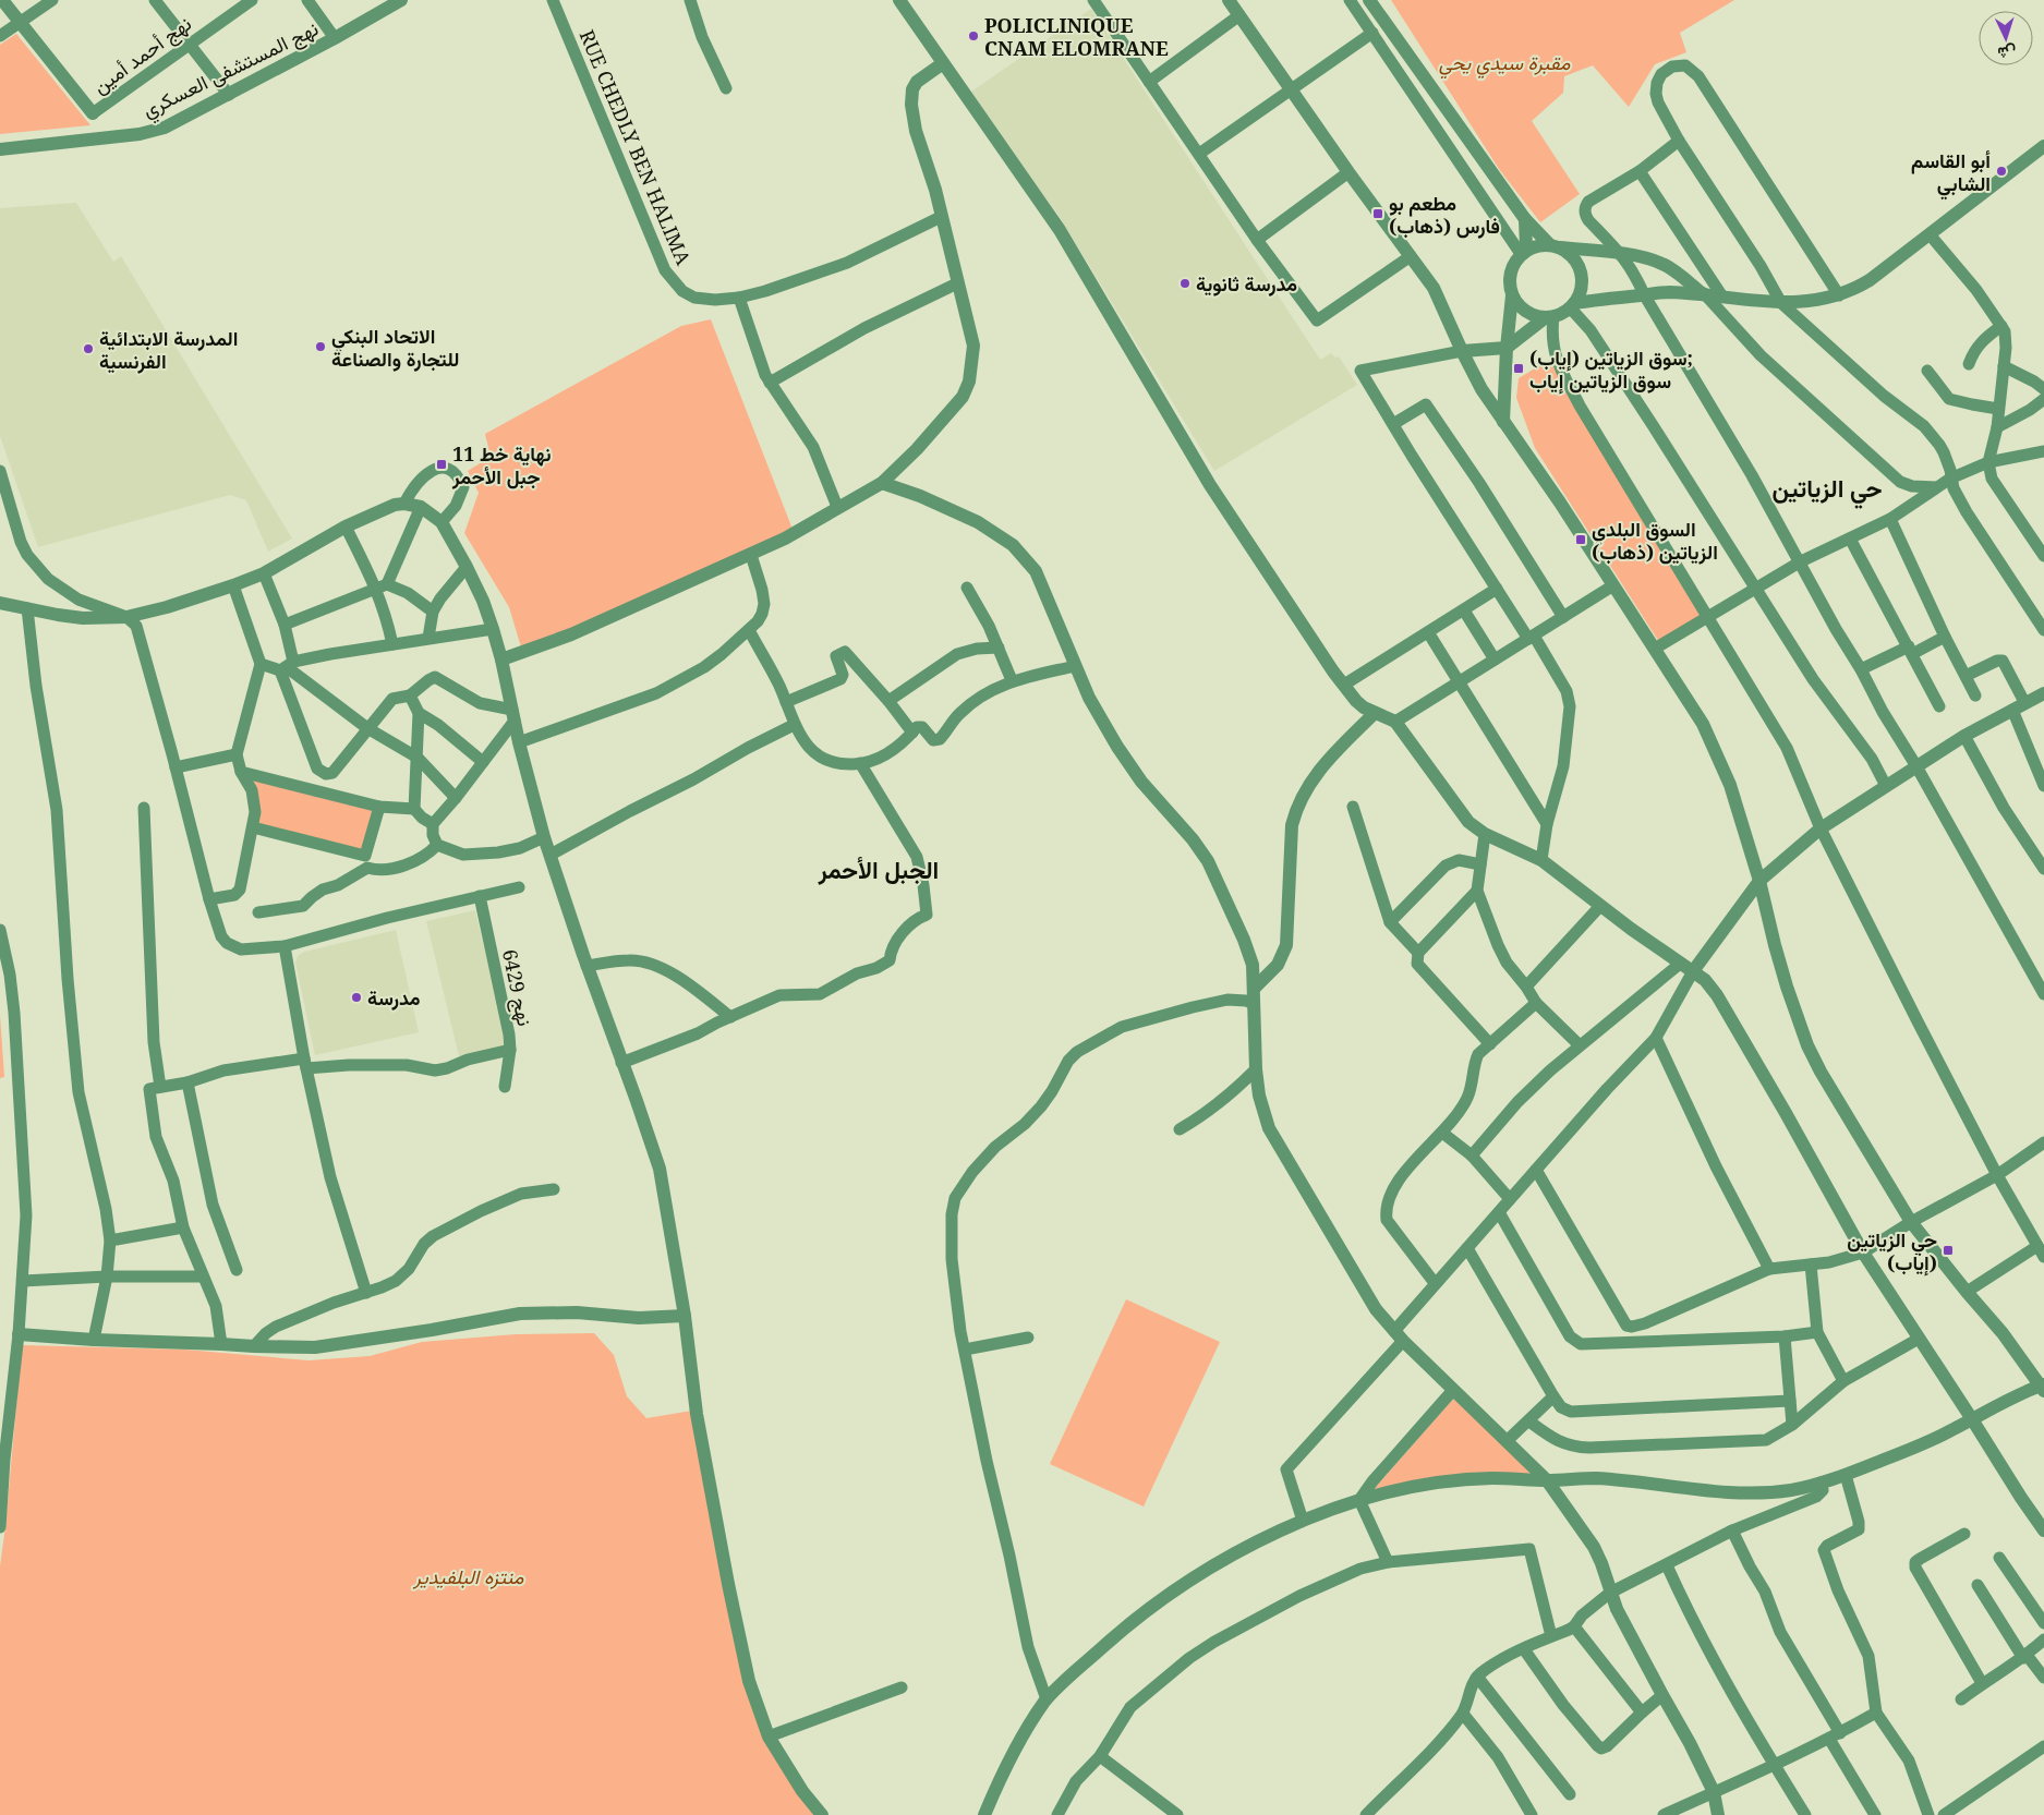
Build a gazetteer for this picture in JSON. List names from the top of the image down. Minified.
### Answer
{"streets":{"street":["نهج أحمد أمين","نهج المستشفى العسكري","RUE CHEDLY BEN HALIMA","نهج 6429"]},"districts":["حي الزياتين","الجبل الأحمر"],"parks":["مقبرة سيدي يحي","منتزه البلفيدير"],"places":{"other":["POLICLINIQUE CNAM ELOMRANE","أبو القاسم الشابي","مدرسة ثانوية","الاتحاد البنكي للتجارة والصناعة","المدرسة الابتدائية الفرنسية","مدرسة"],"transit":["مطعم بو فارس (ذهاب)","سوق الزياتين (إياب); سوق الزياتين إياب","نهاية خط 11 جبل الأحمر","السوق البلدي الزياتين (ذهاب)","حي الزياتين (إياب)"]},"north":"bottom"}
